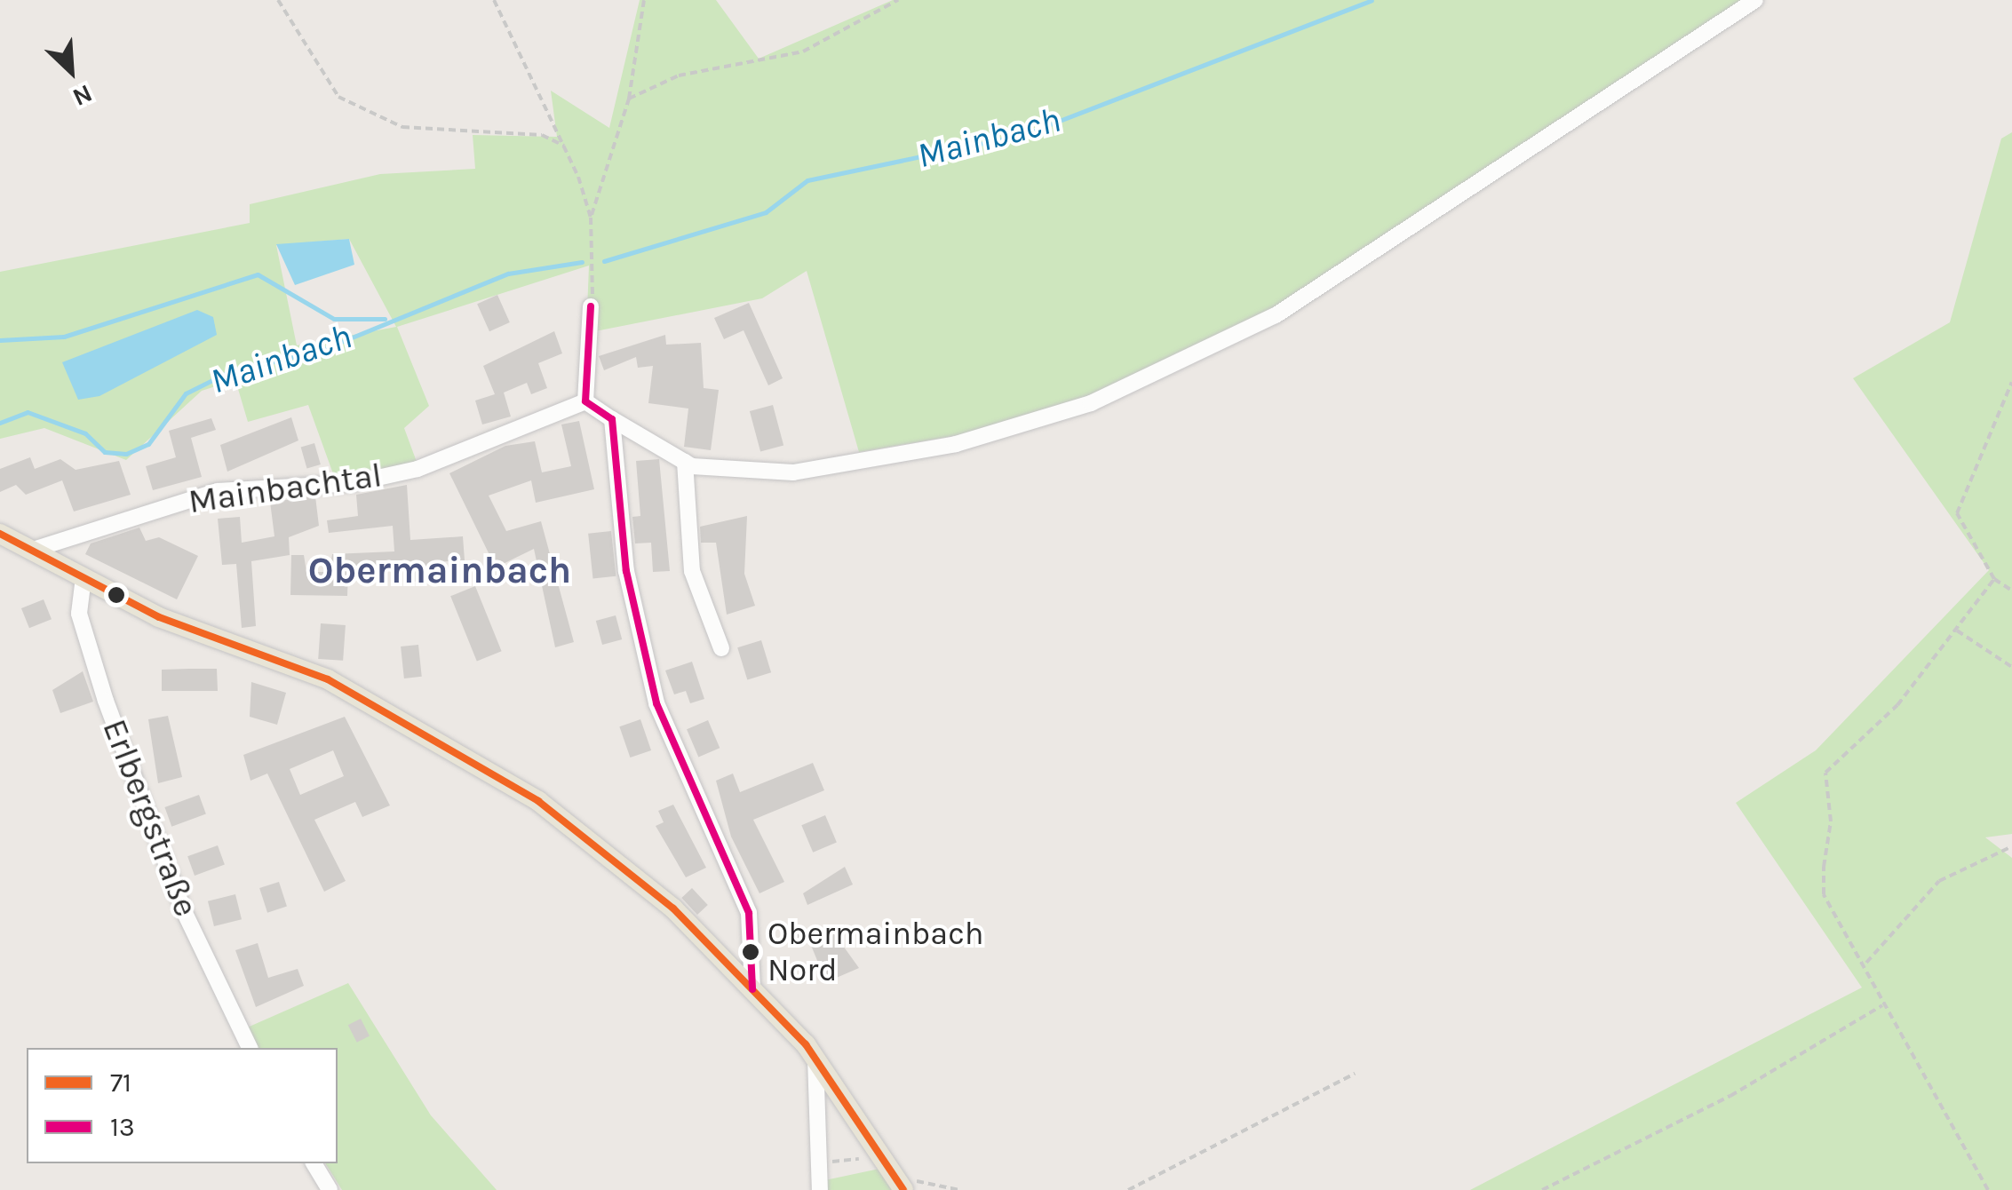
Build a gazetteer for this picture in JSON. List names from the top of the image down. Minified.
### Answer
{"streets":{"street":["Mainbachtal","Erlbergstraße"]},"districts":["Obermainbach"],"water":["Mainbach"],"places":["Obermainbach Nord"],"lines":["transit line 13","transit line 71"],"legend":["71","13"],"north":"bottom right"}
